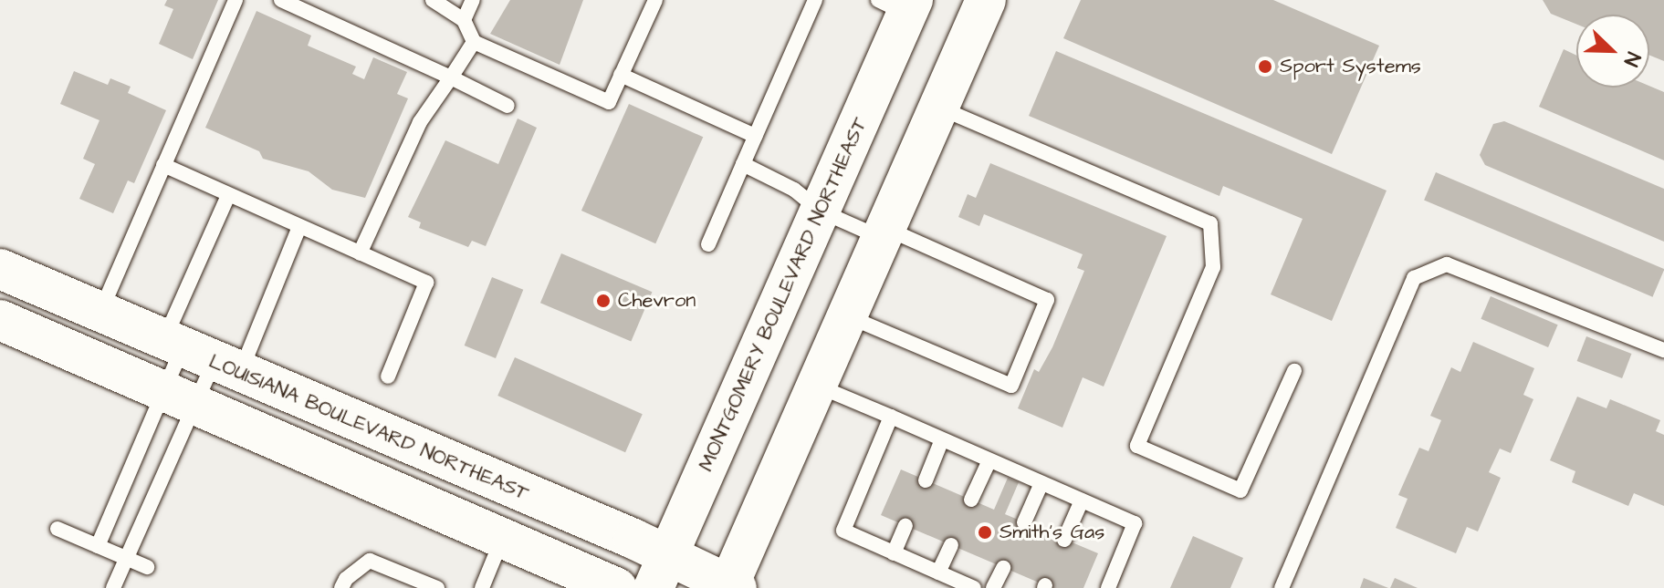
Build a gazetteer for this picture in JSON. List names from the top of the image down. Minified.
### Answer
{"streets":{"main road":["MONTGOMERY BOULEVARD NORTHEAST","LOUISIANA BOULEVARD NORTHEAST"]},"crossings":[["MONTGOMERY BOULEVARD NORTHEAST","LOUISIANA BOULEVARD NORTHEAST"]],"places":["Sport Systems","Chevron","Smith's Gas"],"north":"bottom right"}
